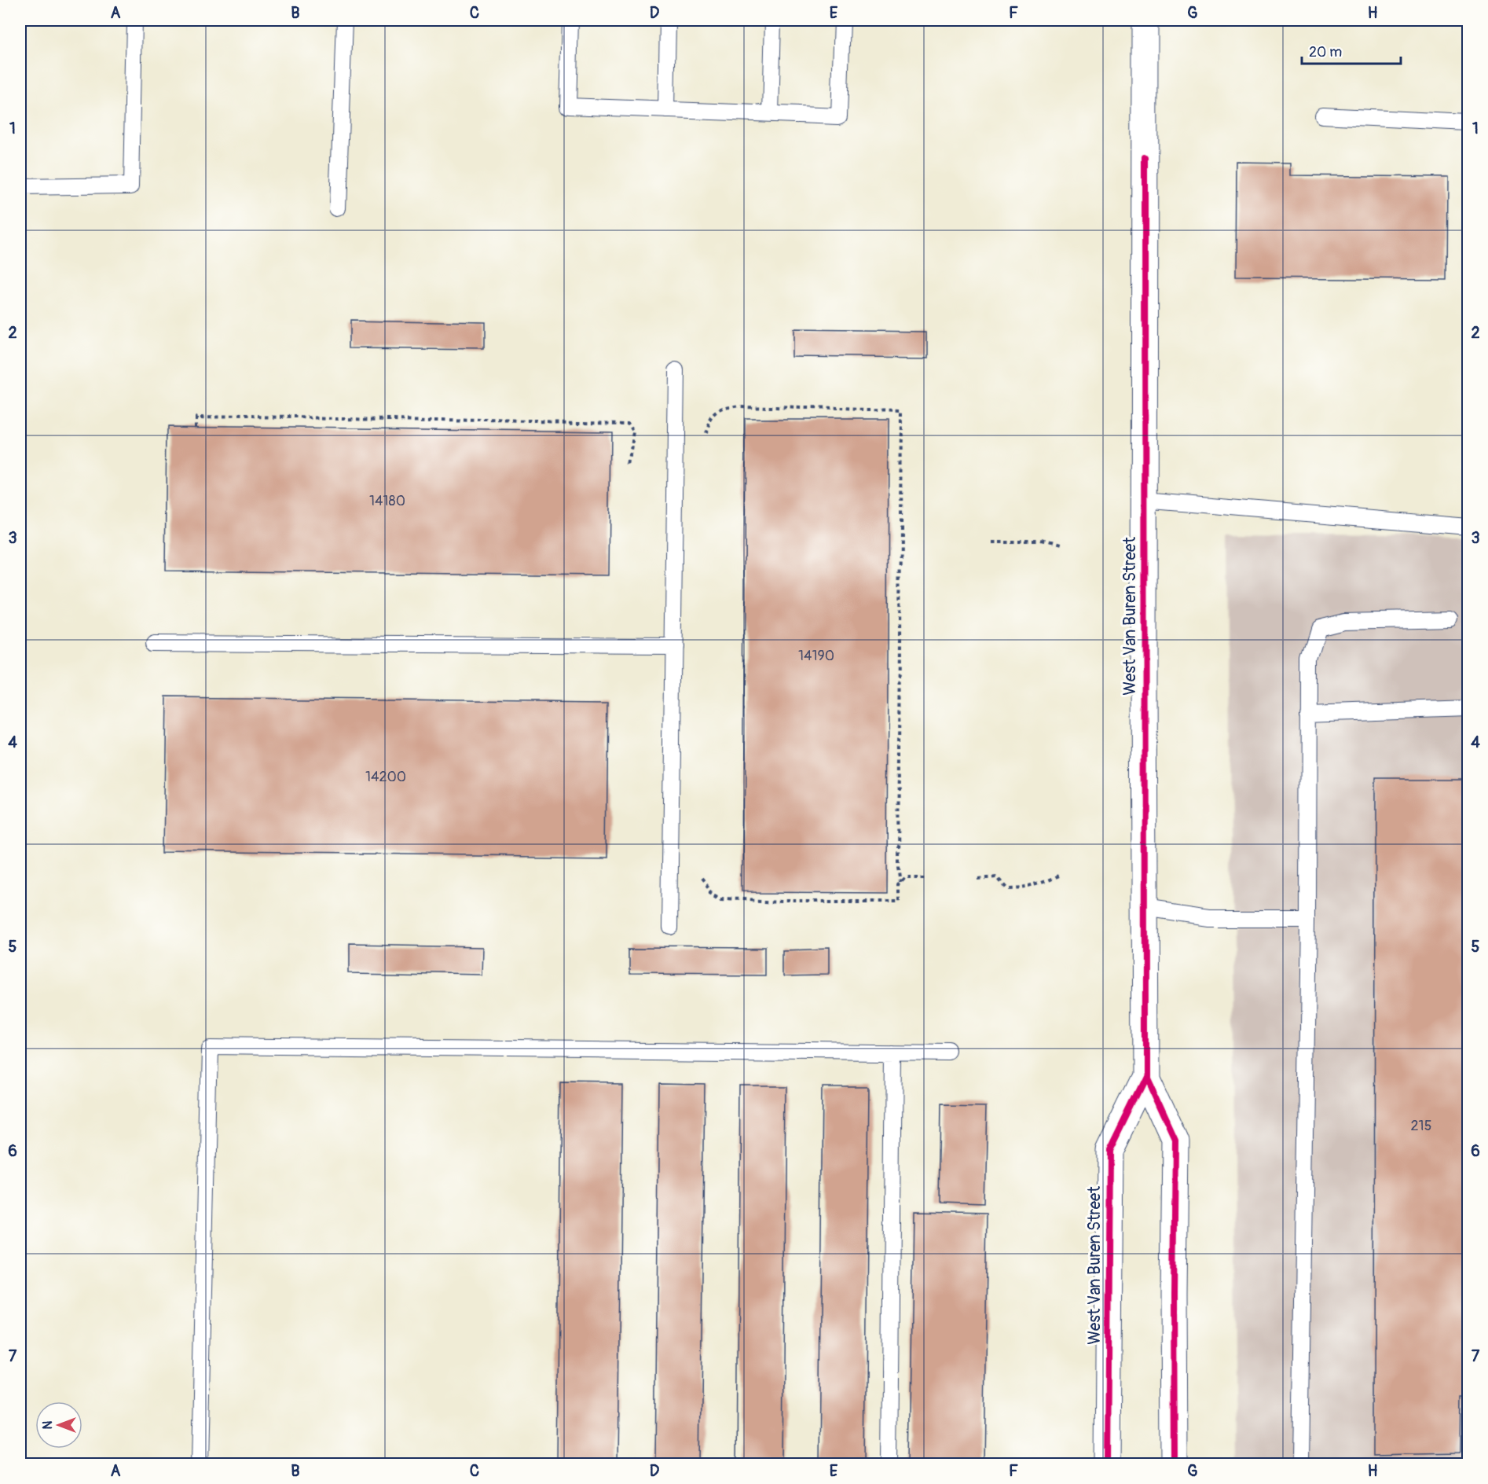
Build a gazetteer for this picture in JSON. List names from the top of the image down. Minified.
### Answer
{"streets":{"main road":["West Van Buren Street"]},"house_numbers":["14180","14190","14200","215"],"scale_bar":"20 m","north":"left","grid":{"columns":["A","B","C","D","E","F","G","H"],"rows":["1","2","3","4","5","6","7"]}}
